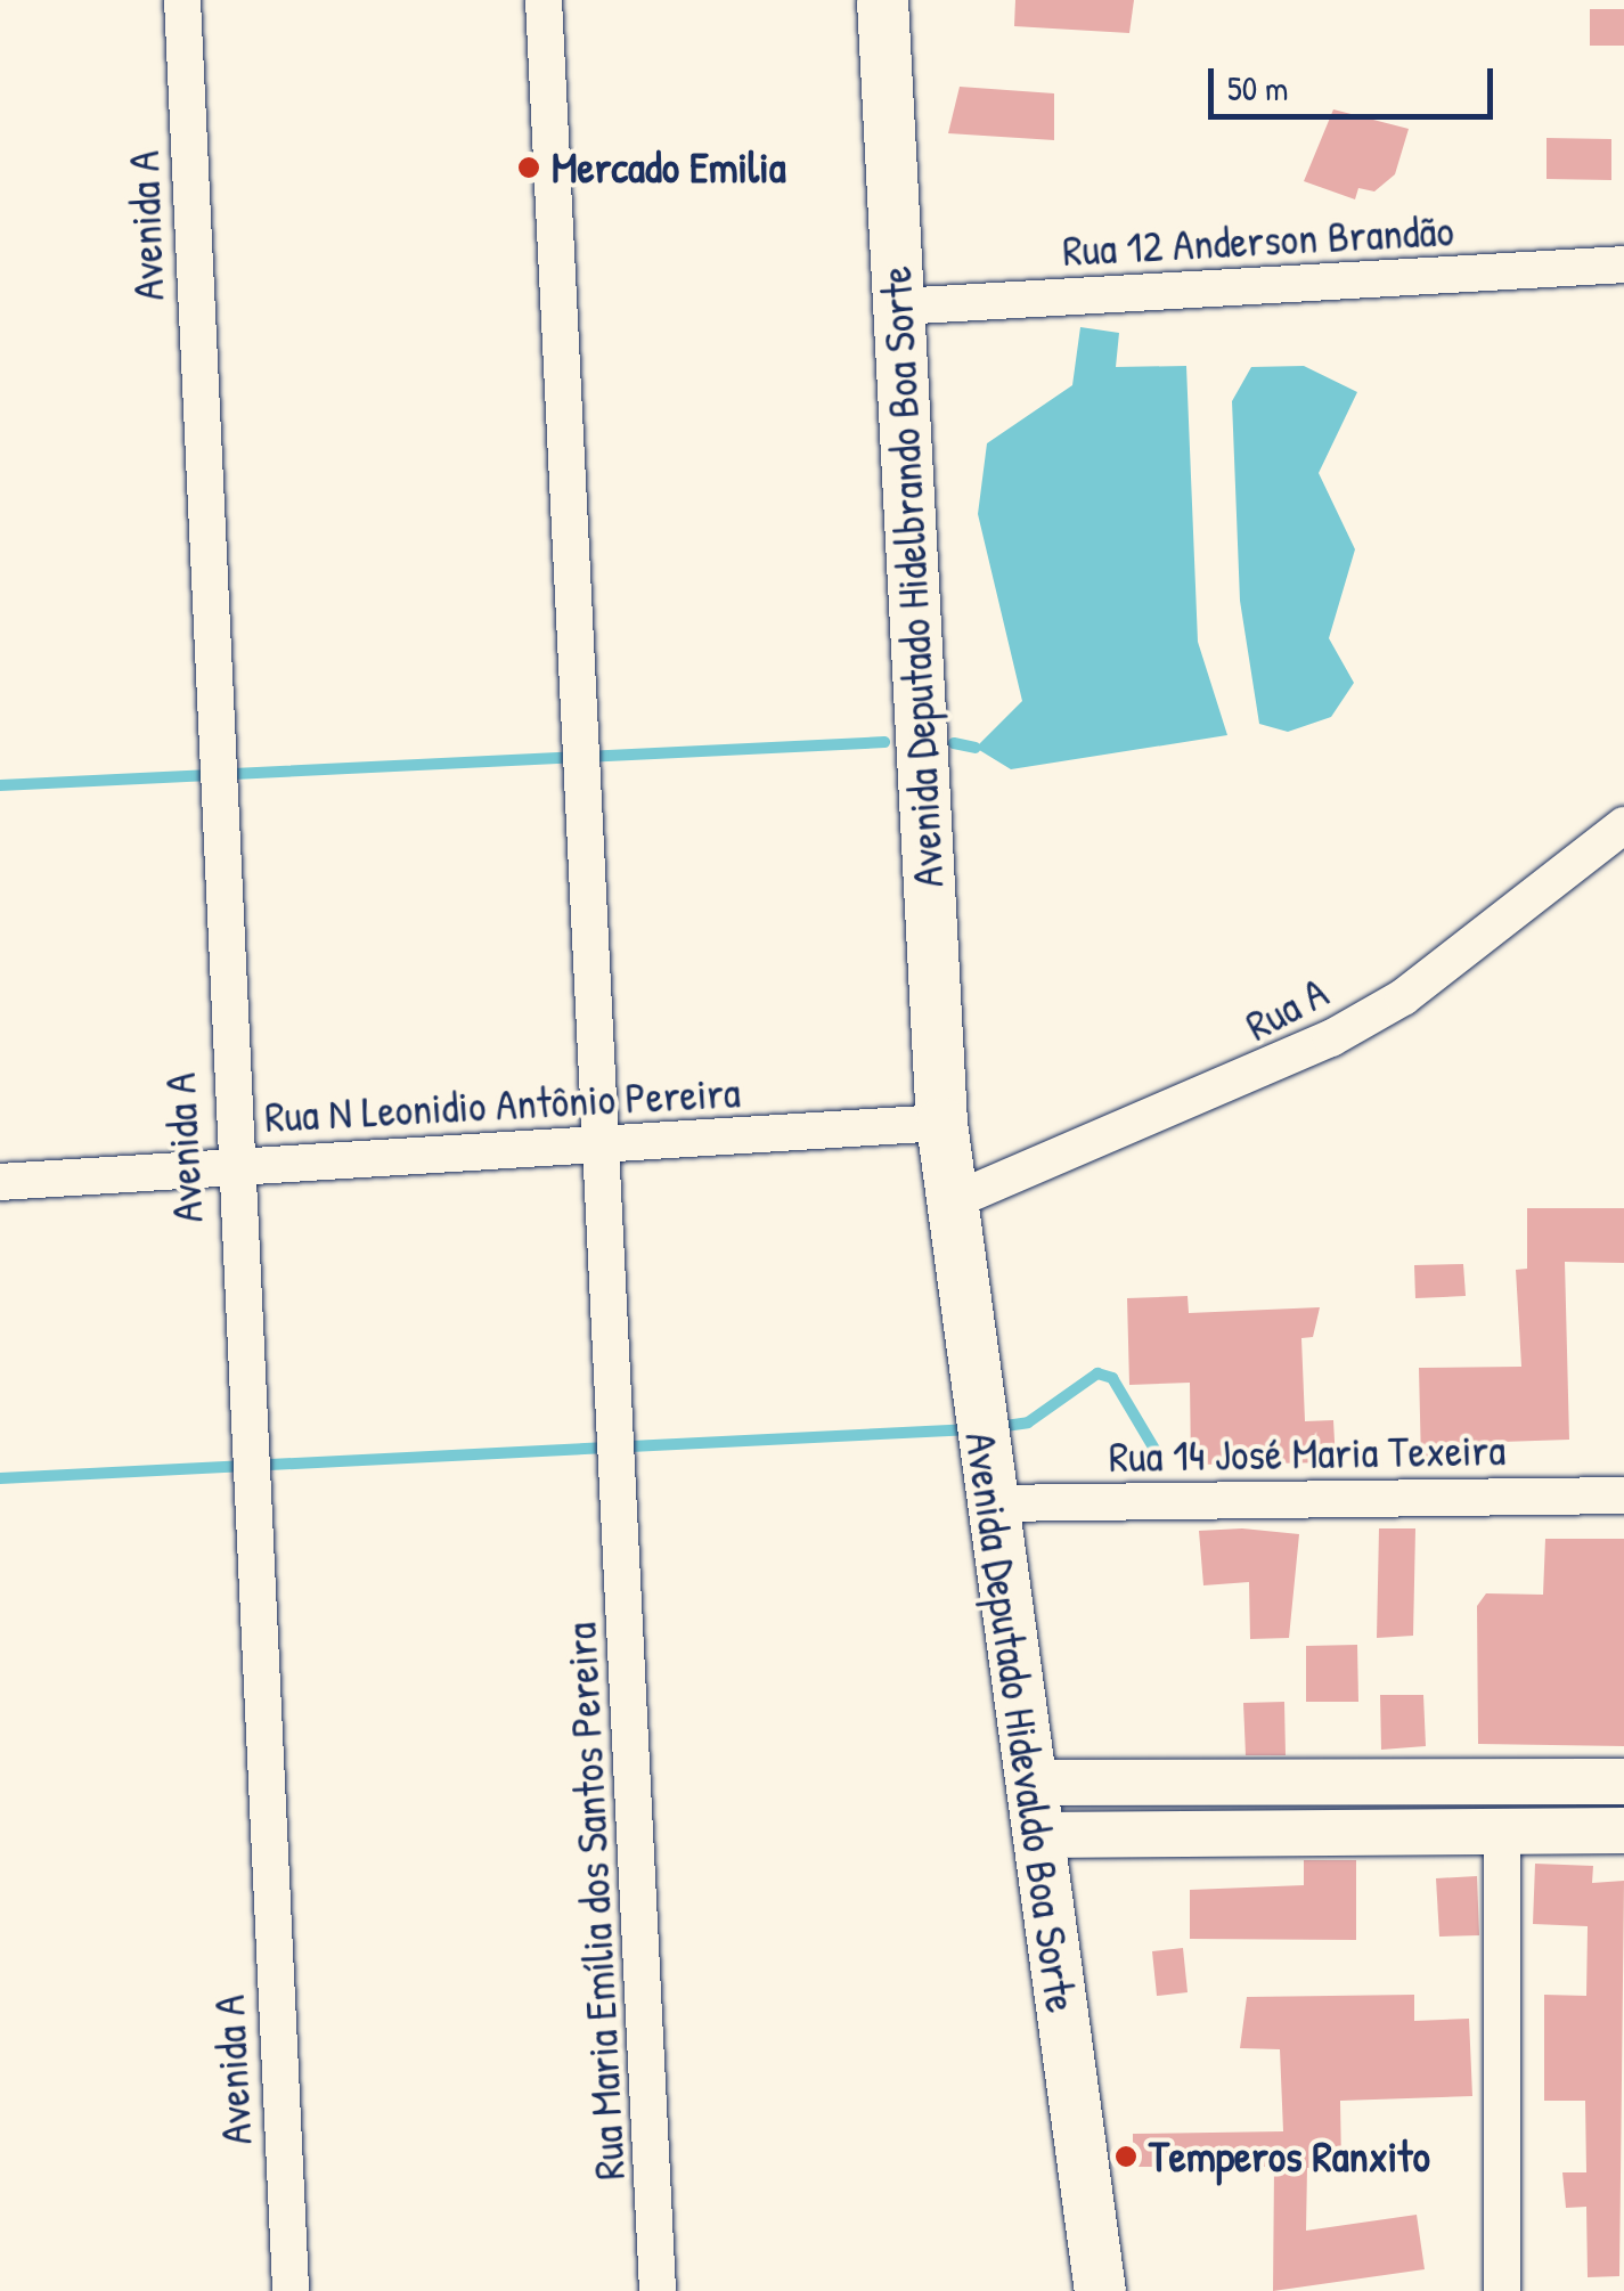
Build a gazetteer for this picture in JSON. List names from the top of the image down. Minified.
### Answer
{"streets":{"main road":["Avenida Deputado Hidelbrando Boa Sorte","Avenida Deputado Hidevaldo Boa Sorte"],"street":["Avenida A","Rua 12 Anderson Brandão","Rua A","Rua N Leonidio Antônio Pereira","Rua 14 José Maria Texeira","Rua Maria Emília dos Santos Pereira"]},"crossings":[["Avenida A","Rua N Leonidio Antônio Pereira"],["Rua 12 Anderson Brandão","Avenida Deputado Hidelbrando Boa Sorte"],["Avenida Deputado Hidelbrando Boa Sorte","Rua A"],["Avenida Deputado Hidelbrando Boa Sorte","Rua N Leonidio Antônio Pereira"],["Avenida Deputado Hidelbrando Boa Sorte","Avenida Deputado Hidevaldo Boa Sorte"],["Rua A","Rua N Leonidio Antônio Pereira"],["Rua A","Avenida Deputado Hidevaldo Boa Sorte"],["Rua N Leonidio Antônio Pereira","Avenida Deputado Hidevaldo Boa Sorte"],["Rua N Leonidio Antônio Pereira","Rua Maria Emília dos Santos Pereira"],["Rua 14 José Maria Texeira","Avenida Deputado Hidevaldo Boa Sorte"]],"places":["Mercado Emilia","Temperos Ranxito"],"scale_bar":"50 m"}
